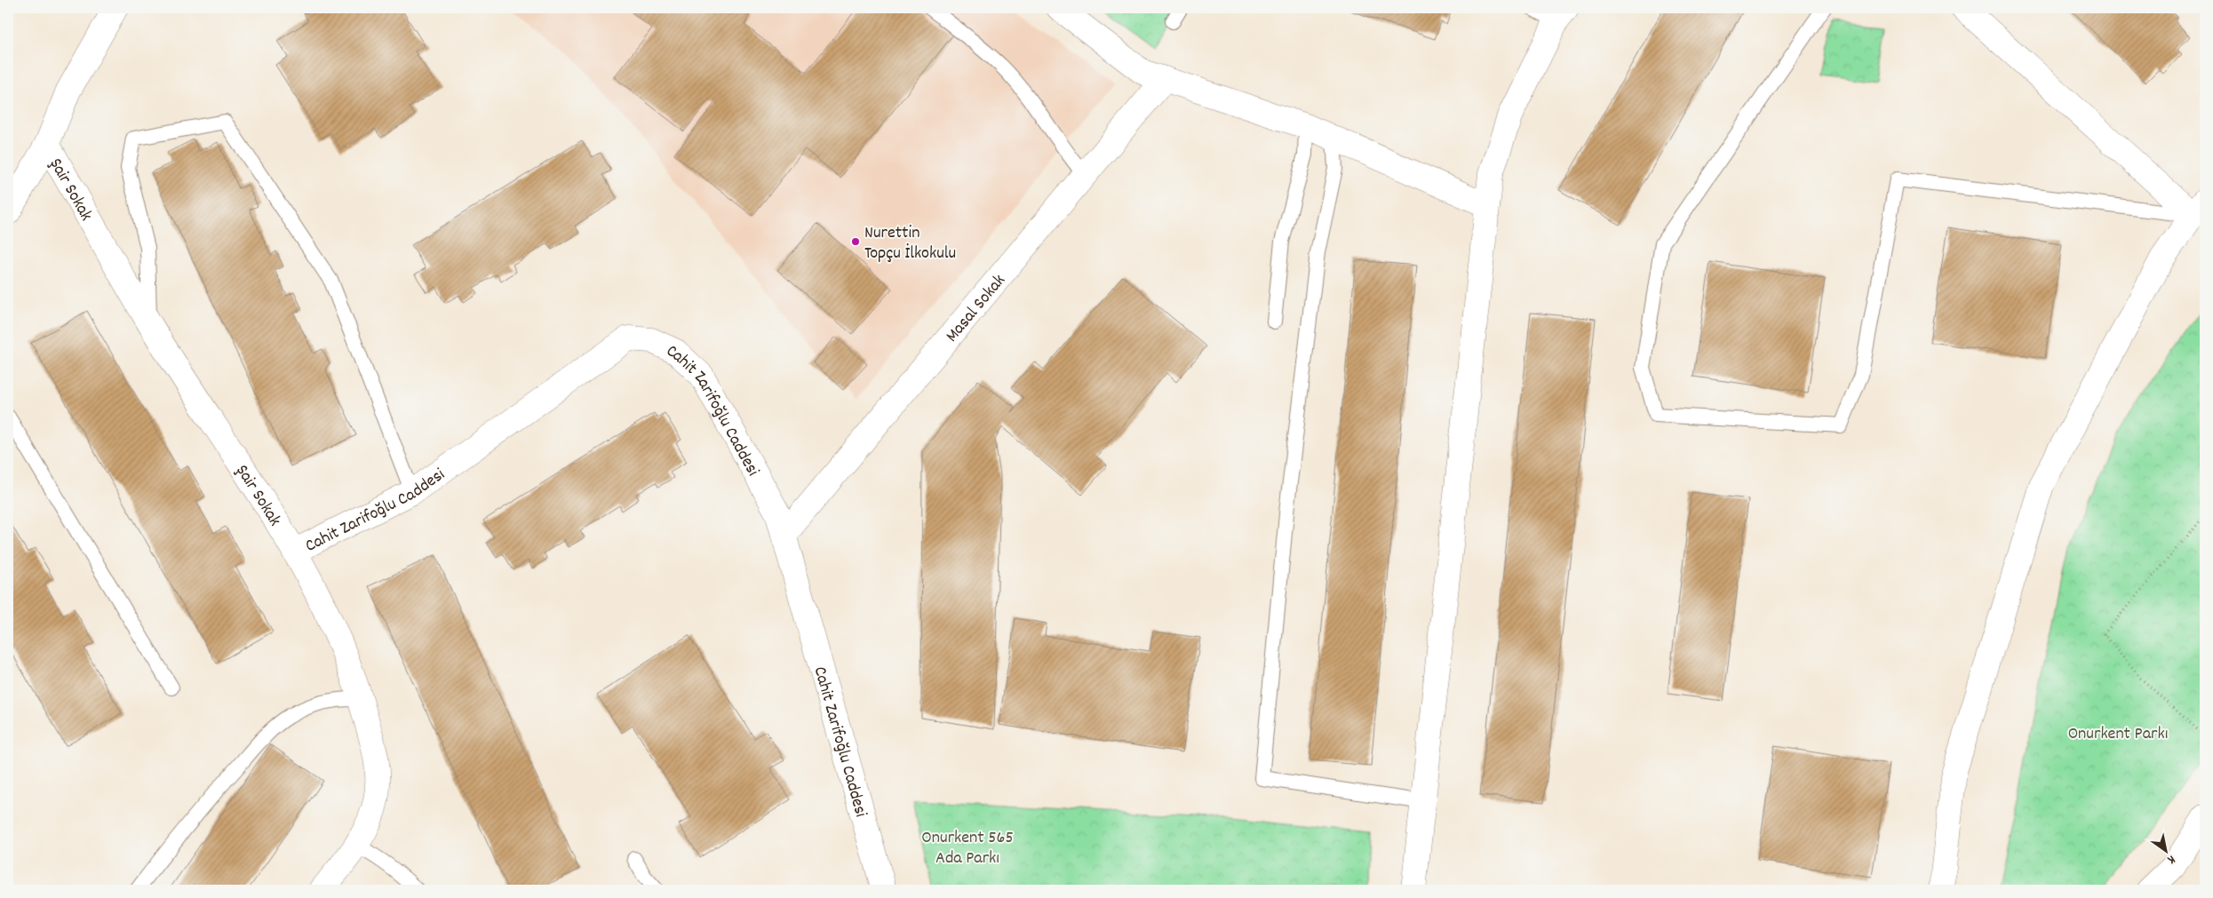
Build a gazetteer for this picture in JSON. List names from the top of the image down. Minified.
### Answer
{"streets":{"street":["Şair Sokak","Masal Sokak","Cahit Zarifoğlu Caddesi"]},"crossings":[["Şair Sokak","Cahit Zarifoğlu Caddesi"],["Masal Sokak","Cahit Zarifoğlu Caddesi"]],"parks":["Onurkent Parkı","Onurkent 565 Ada Parkı"],"places":["Nurettin Topçu İlkokulu"],"north":"bottom right"}
